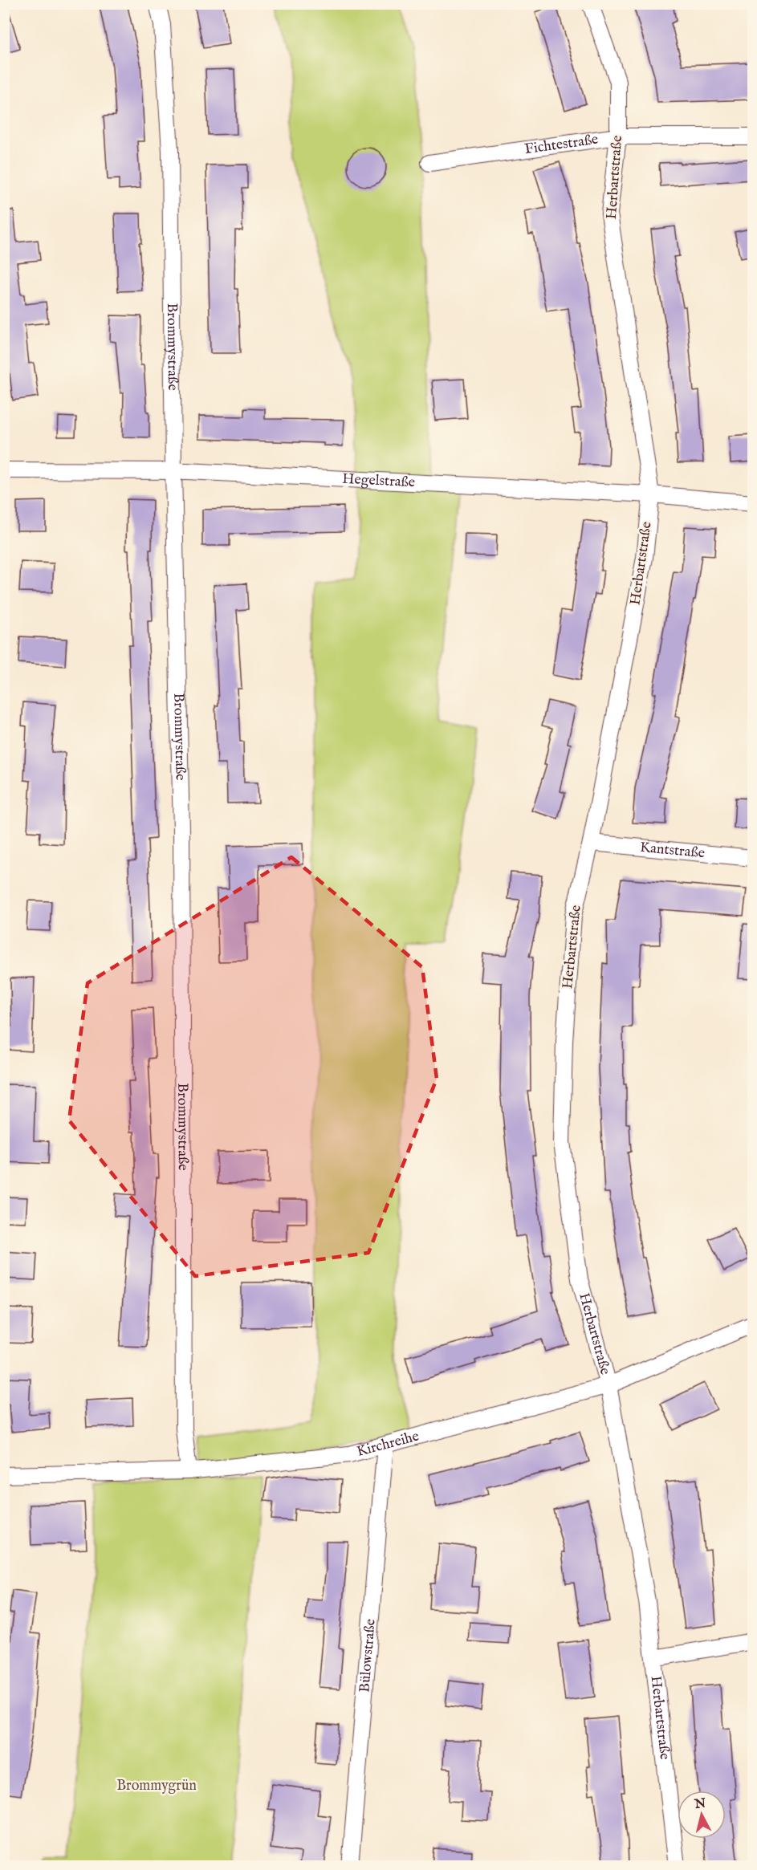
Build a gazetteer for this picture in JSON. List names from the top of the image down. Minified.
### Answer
{"streets":{"street":["Fichtestraße","Herbartstraße","Brommystraße","Hegelstraße","Kantstraße","Kirchreihe","Bülowstraße"]},"crossings":[["Fichtestraße","Herbartstraße"],["Herbartstraße","Hegelstraße"],["Herbartstraße","Kantstraße"],["Herbartstraße","Kirchreihe"],["Brommystraße","Hegelstraße"],["Brommystraße","Kirchreihe"],["Kirchreihe","Bülowstraße"]],"parks":["Brommygrün"],"north":"top"}
